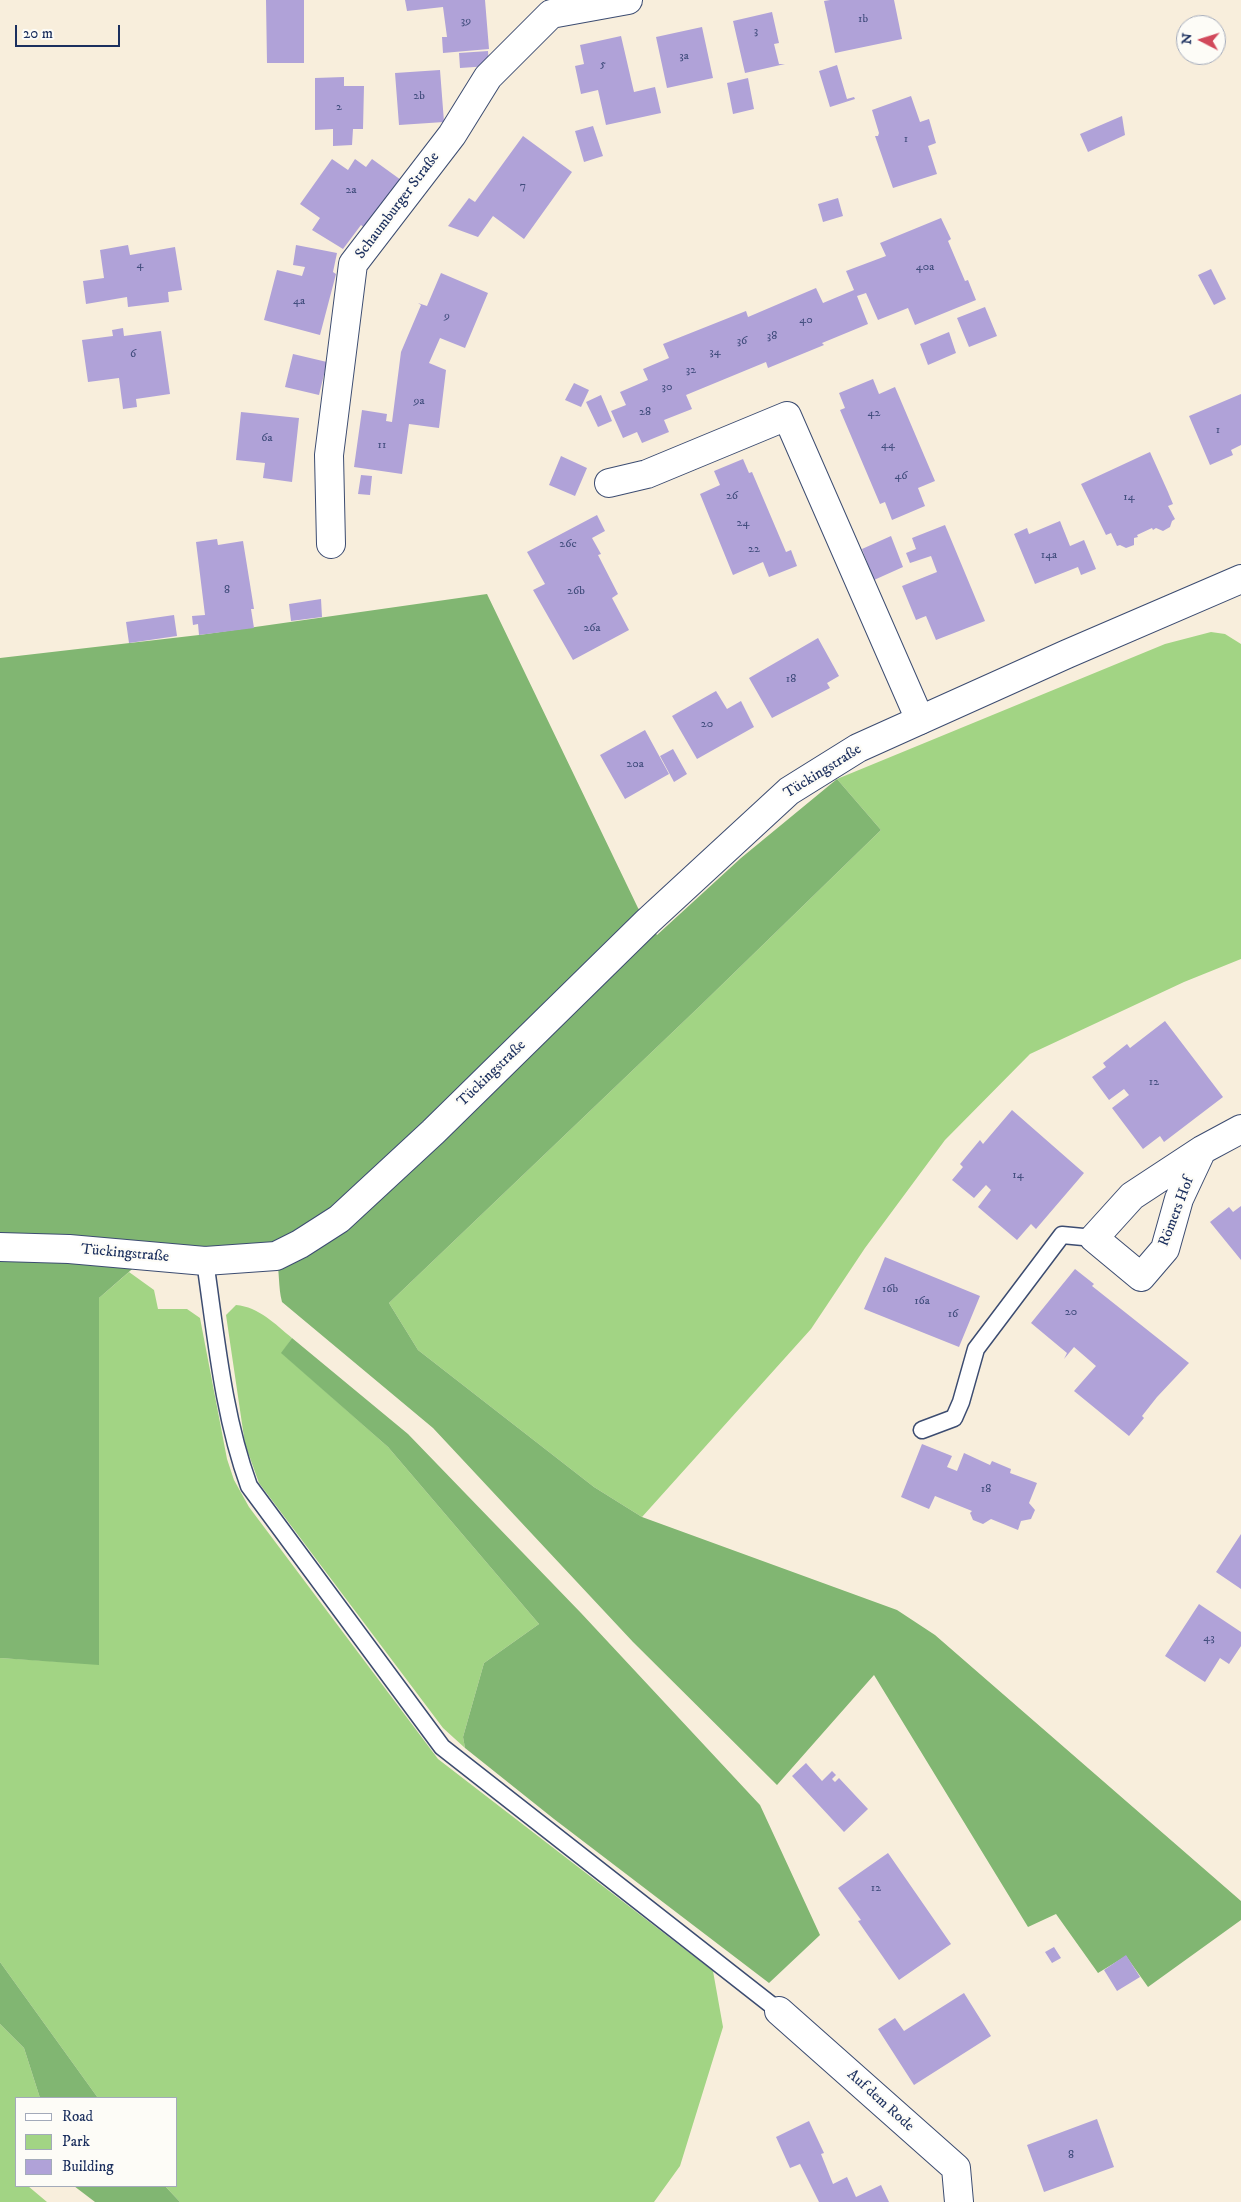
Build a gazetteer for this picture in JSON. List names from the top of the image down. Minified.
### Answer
{"streets":{"street":["Schaumburger Straße","Tückingstraße","Römers Hof","Auf dem Rode"]},"house_numbers":["1b","39","3","3a","5","2b","2","1","7","2a","4","40a","4a","9","40","38","36","34","6","32","30","9a","28","42","1","6a","11","44","46","26","14","24","26c","22","14a","8","26b","26a","18","20","20a","12","14","16b","16a","20","16","18","43","12","8"],"legend":["Road","Park","Building"],"scale_bar":"20 m","north":"left"}
